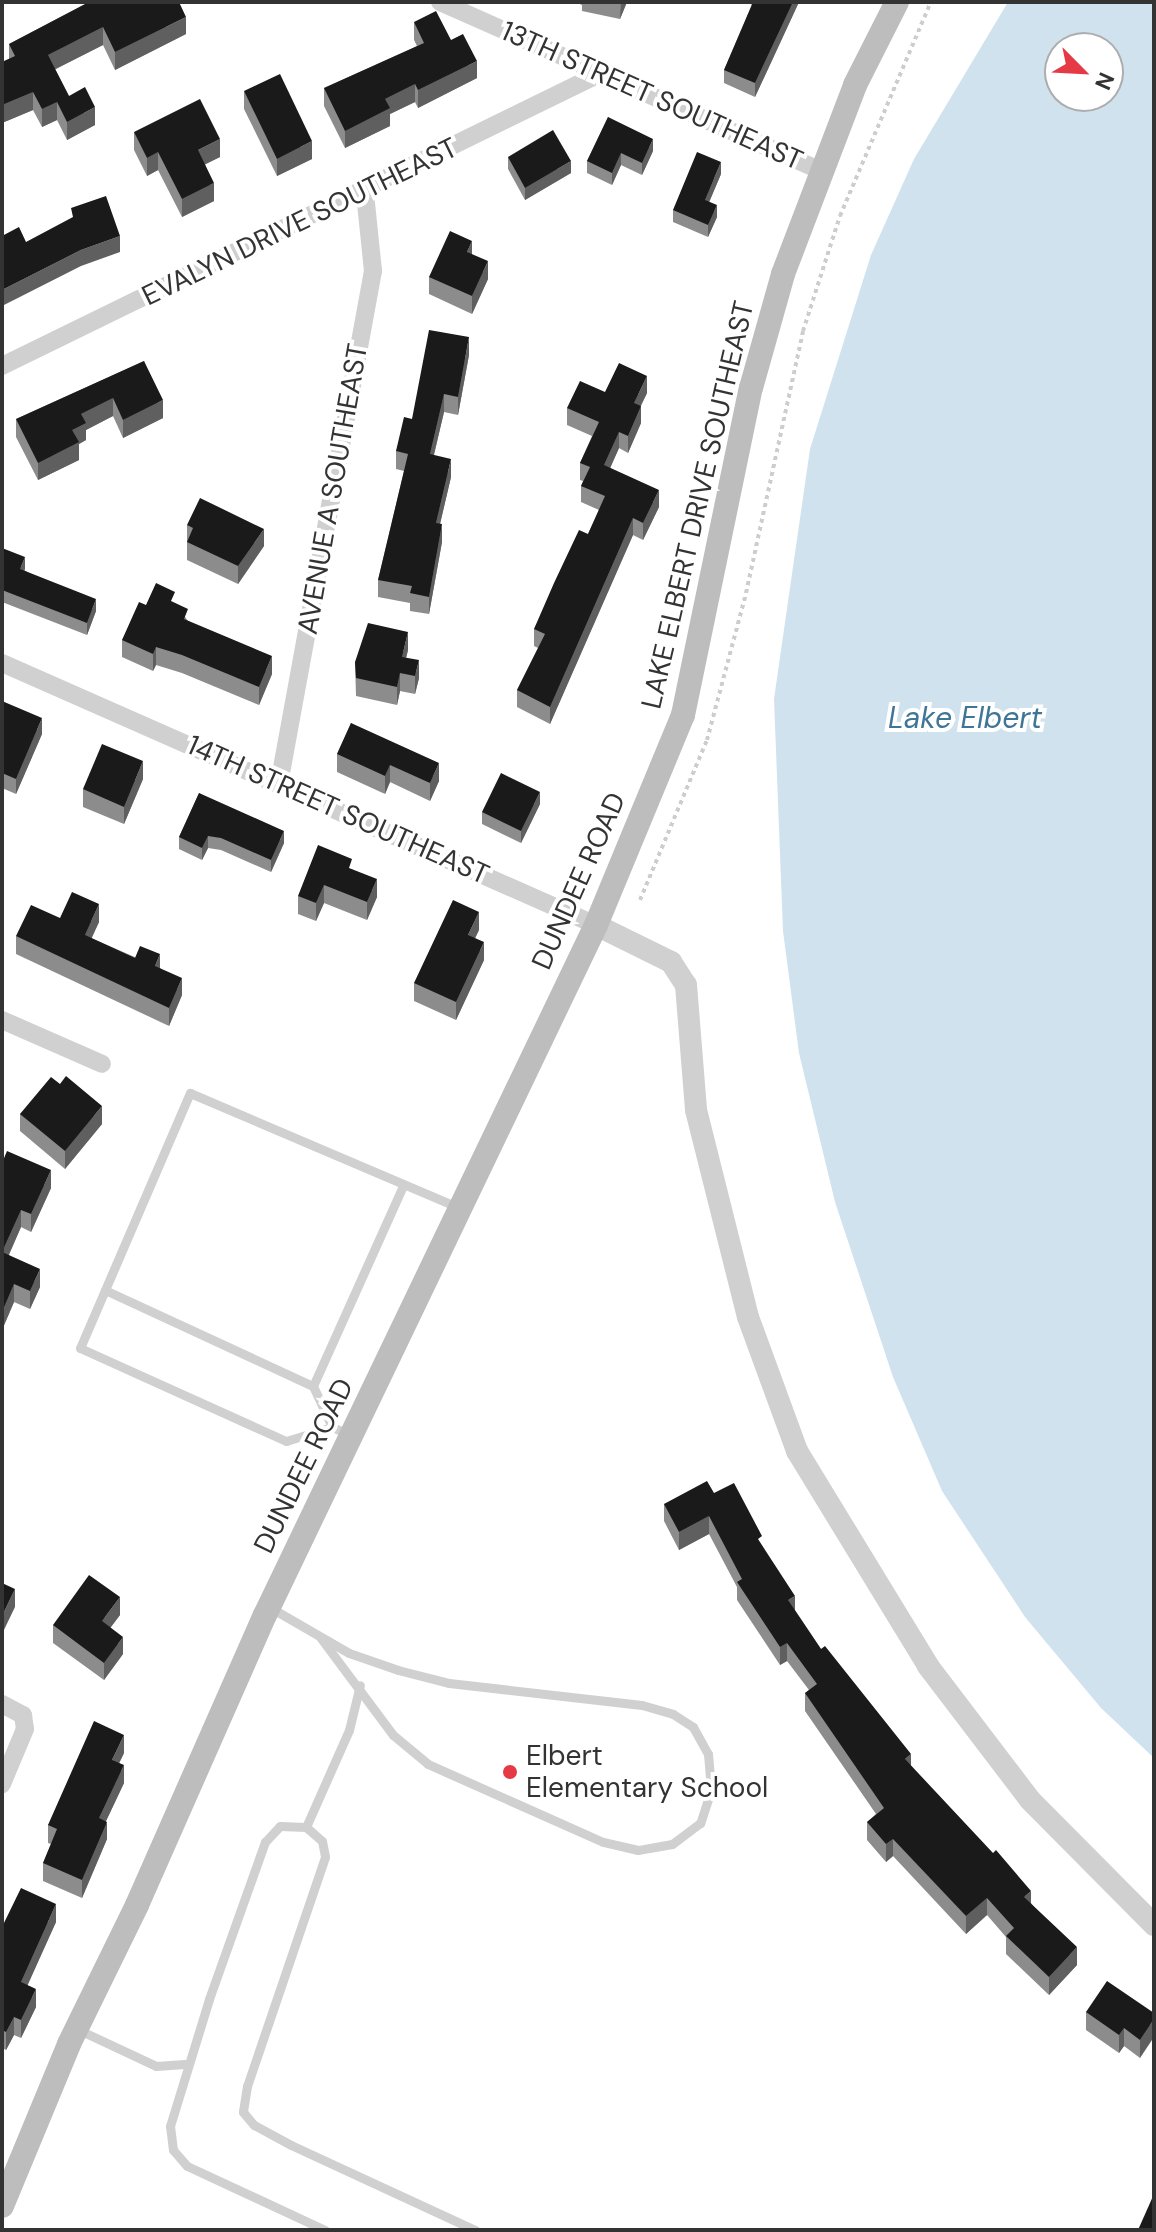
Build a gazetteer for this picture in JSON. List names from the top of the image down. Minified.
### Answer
{"streets":{"main road":["LAKE ELBERT DRIVE SOUTHEAST","DUNDEE ROAD"],"street":["13TH STREET SOUTHEAST","EVALYN DRIVE SOUTHEAST","AVENUE A SOUTHEAST","14TH STREET SOUTHEAST"]},"crossings":[["13TH STREET SOUTHEAST","EVALYN DRIVE SOUTHEAST"],["13TH STREET SOUTHEAST","LAKE ELBERT DRIVE SOUTHEAST"],["EVALYN DRIVE SOUTHEAST","AVENUE A SOUTHEAST"],["AVENUE A SOUTHEAST","14TH STREET SOUTHEAST"],["LAKE ELBERT DRIVE SOUTHEAST","DUNDEE ROAD"],["14TH STREET SOUTHEAST","DUNDEE ROAD"]],"water":["Lake Elbert"],"places":["Elbert Elementary School"],"north":"bottom right"}
